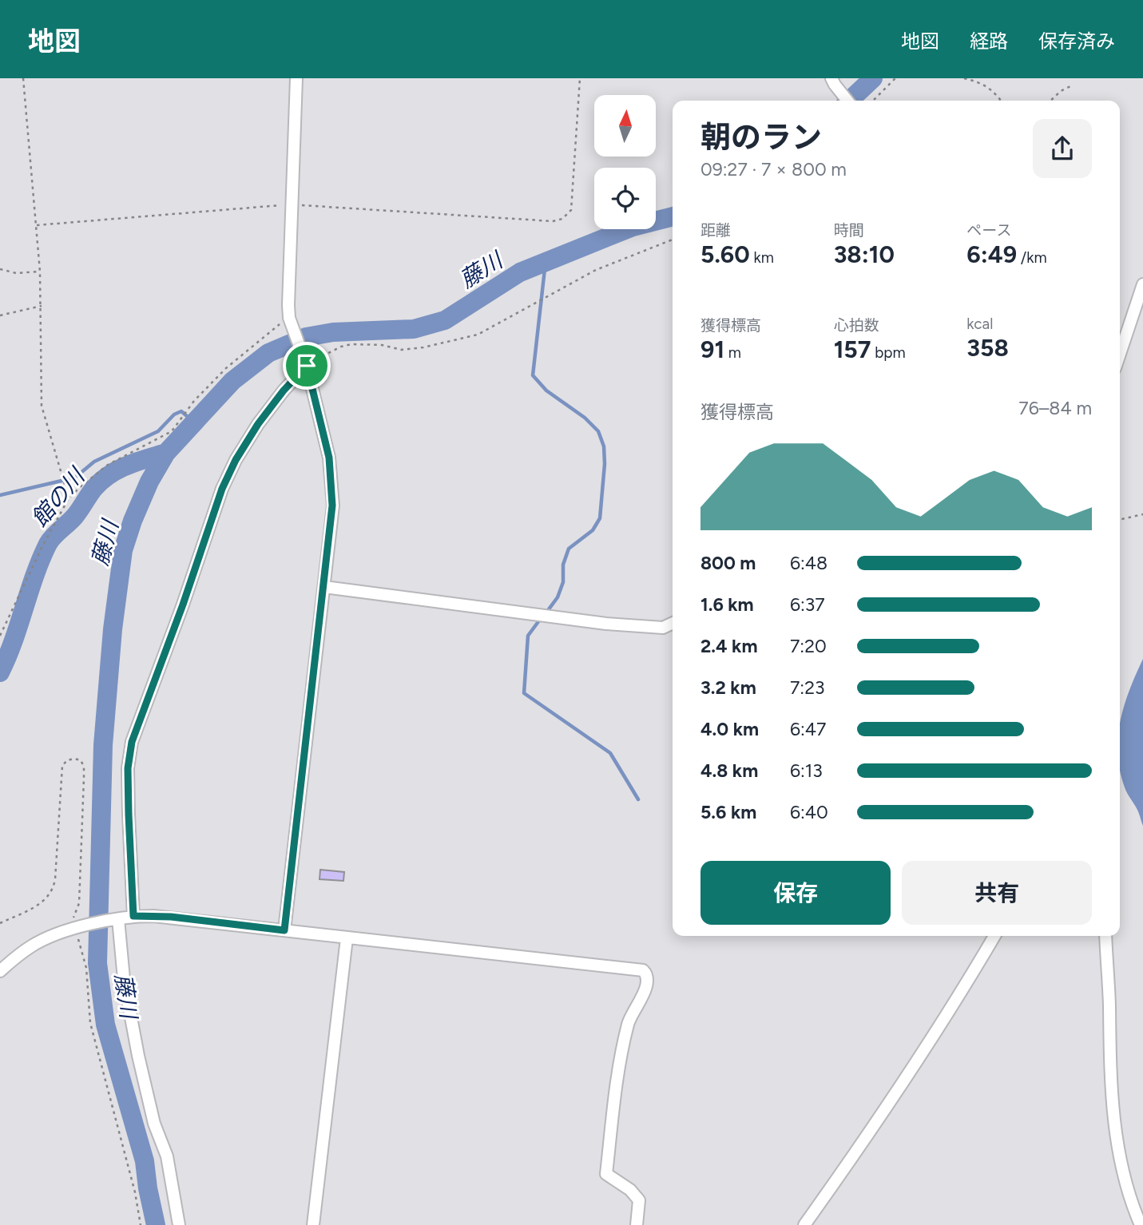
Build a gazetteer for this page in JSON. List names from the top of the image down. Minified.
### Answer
{"water":["藤川","館の川"],"north":"top","page":{"header":"地図","nav":["地図","経路","保存済み"],"heading":["朝のラン","09:27 · 7 × 800 m"],"stats":[["距離","5.60 km"],["時間","38:10"],["ペース","6:49 /km"],["獲得標高","91 m"],["心拍数","157 bpm"],["kcal","358"]],"chart":["獲得標高","76–84 m"],"list":[{"name":"800 m","note":"6:48"},{"name":"1.6 km","note":"6:37"},{"name":"2.4 km","note":"7:20"},{"name":"3.2 km","note":"7:23"},{"name":"4.0 km","note":"6:47"},{"name":"4.8 km","note":"6:13"},{"name":"5.6 km","note":"6:40"}],"buttons":["保存","共有"]}}
